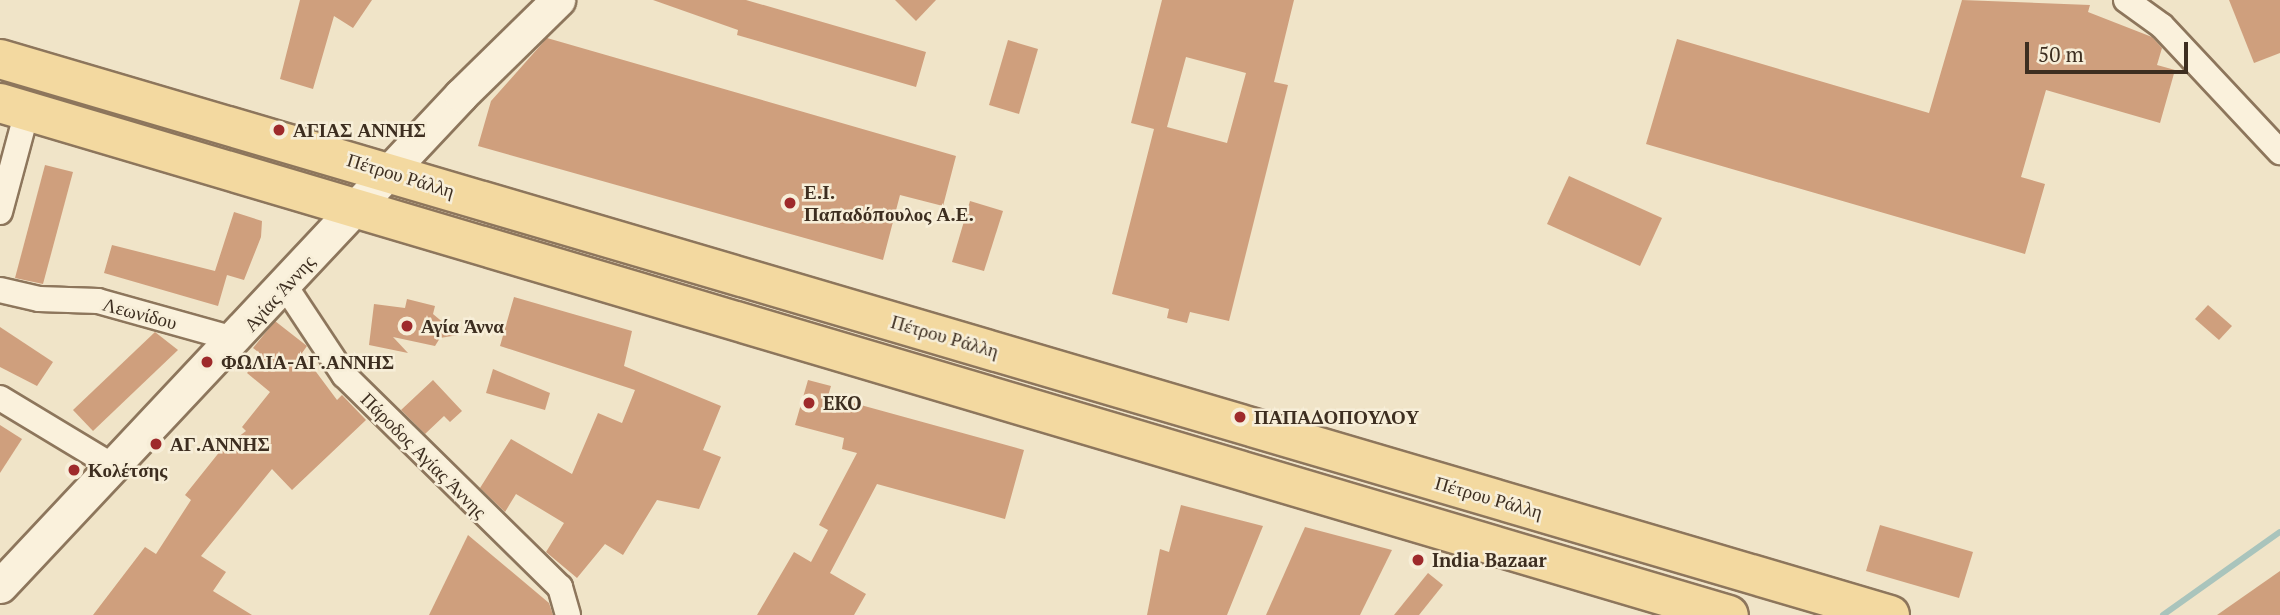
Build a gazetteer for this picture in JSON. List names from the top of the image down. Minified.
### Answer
{"streets":{"main road":["Πέτρου Ράλλη"],"street":["Αγίας Άννης","Λεωνίδου","Πάροδος Αγίας Άννης"]},"crossings":[["Πέτρου Ράλλη","Αγίας Άννης"],["Αγίας Άννης","Λεωνίδου"],["Αγίας Άννης","Πάροδος Αγίας Άννης"]],"places":["ΑΓΙΑΣ ΑΝΝΗΣ","Ε.Ι. Παπαδόπουλος Α.Ε.","Αγία Άννα","ΦΩΛΙΑ-ΑΓ.ΑΝΝΗΣ","EKO","ΠΑΠΑΔΟΠΟΥΛΟΥ","ΑΓ.ΑΝΝΗΣ","Κολέτσης","India Bazaar"],"scale_bar":"50 m"}
